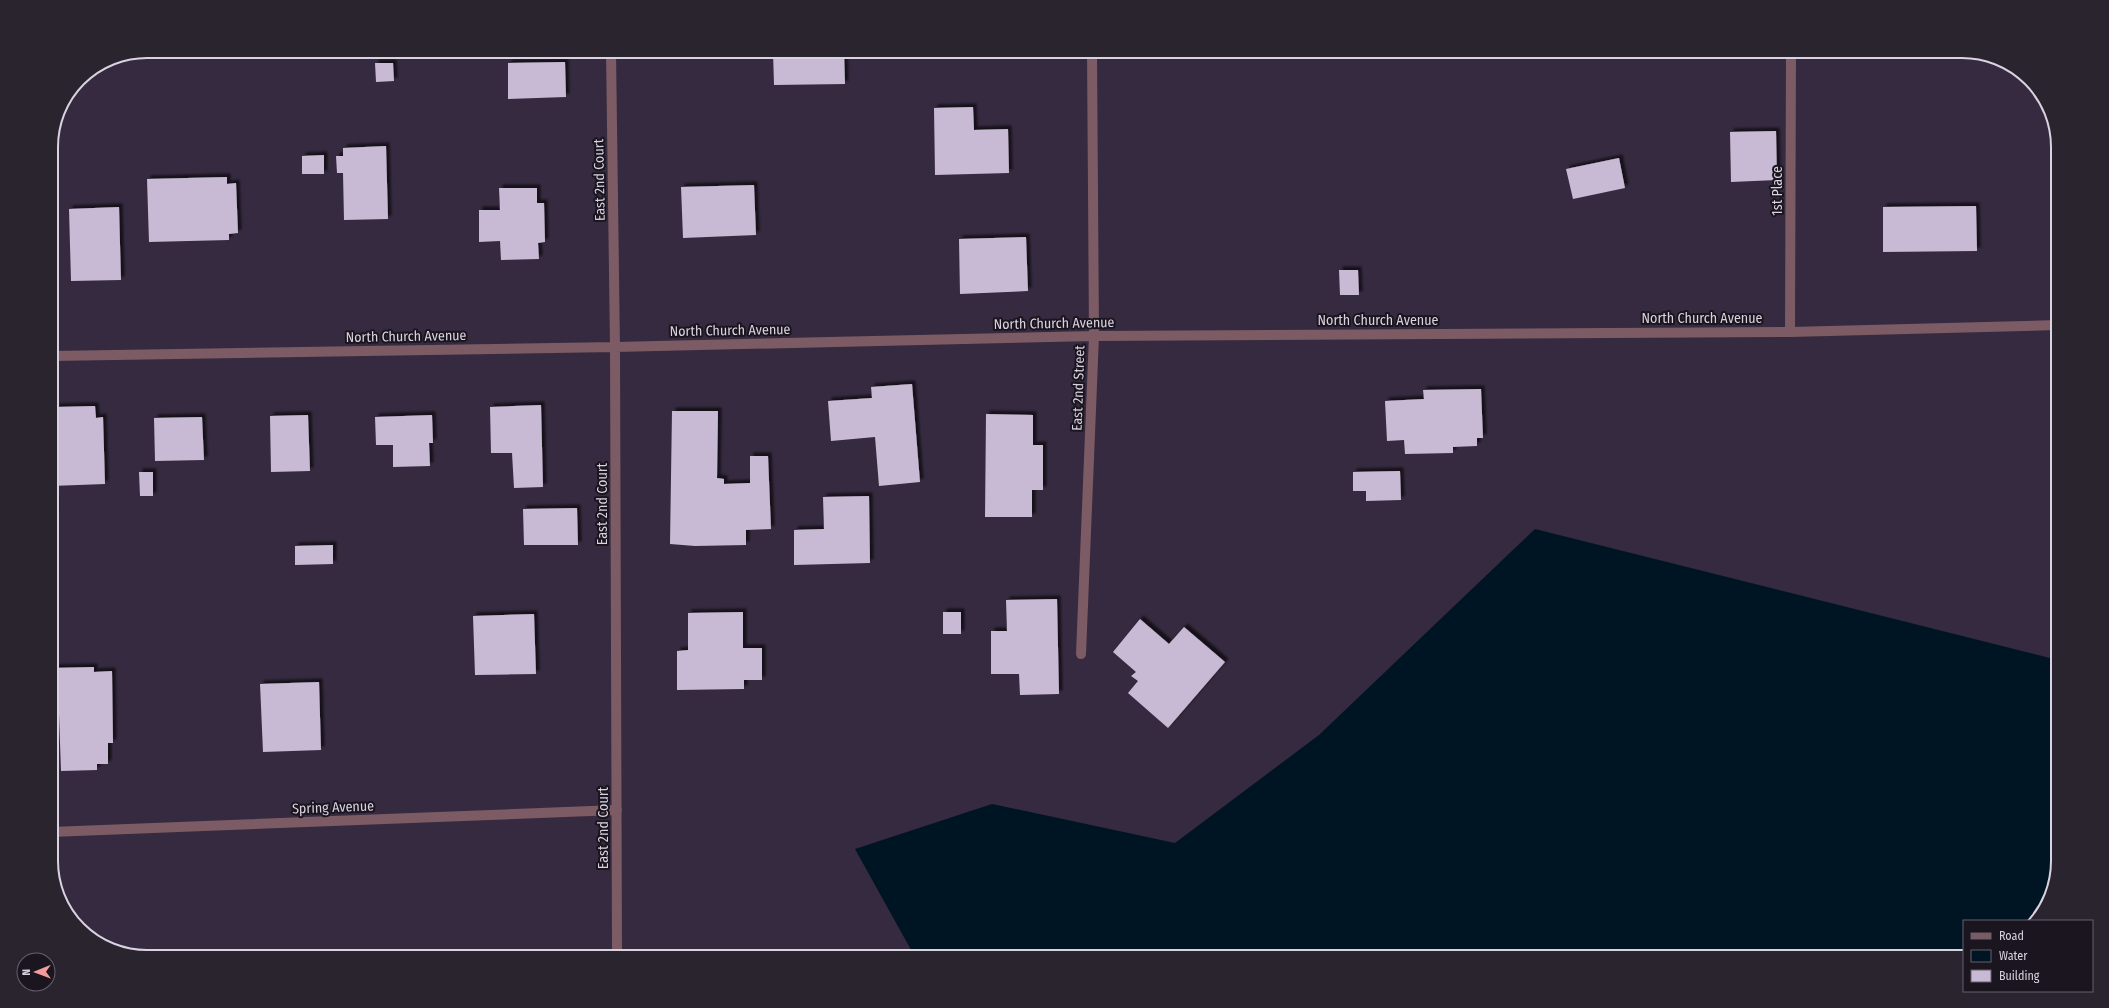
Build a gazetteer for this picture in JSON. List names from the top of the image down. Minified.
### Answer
{"streets":{"street":["East 2nd Court","1st Place","North Church Avenue","East 2nd Street","Spring Avenue"]},"crossings":[["East 2nd Court","North Church Avenue"],["East 2nd Court","Spring Avenue"],["1st Place","North Church Avenue"],["North Church Avenue","East 2nd Street"]],"legend":["Road","Water","Building"],"north":"left"}
